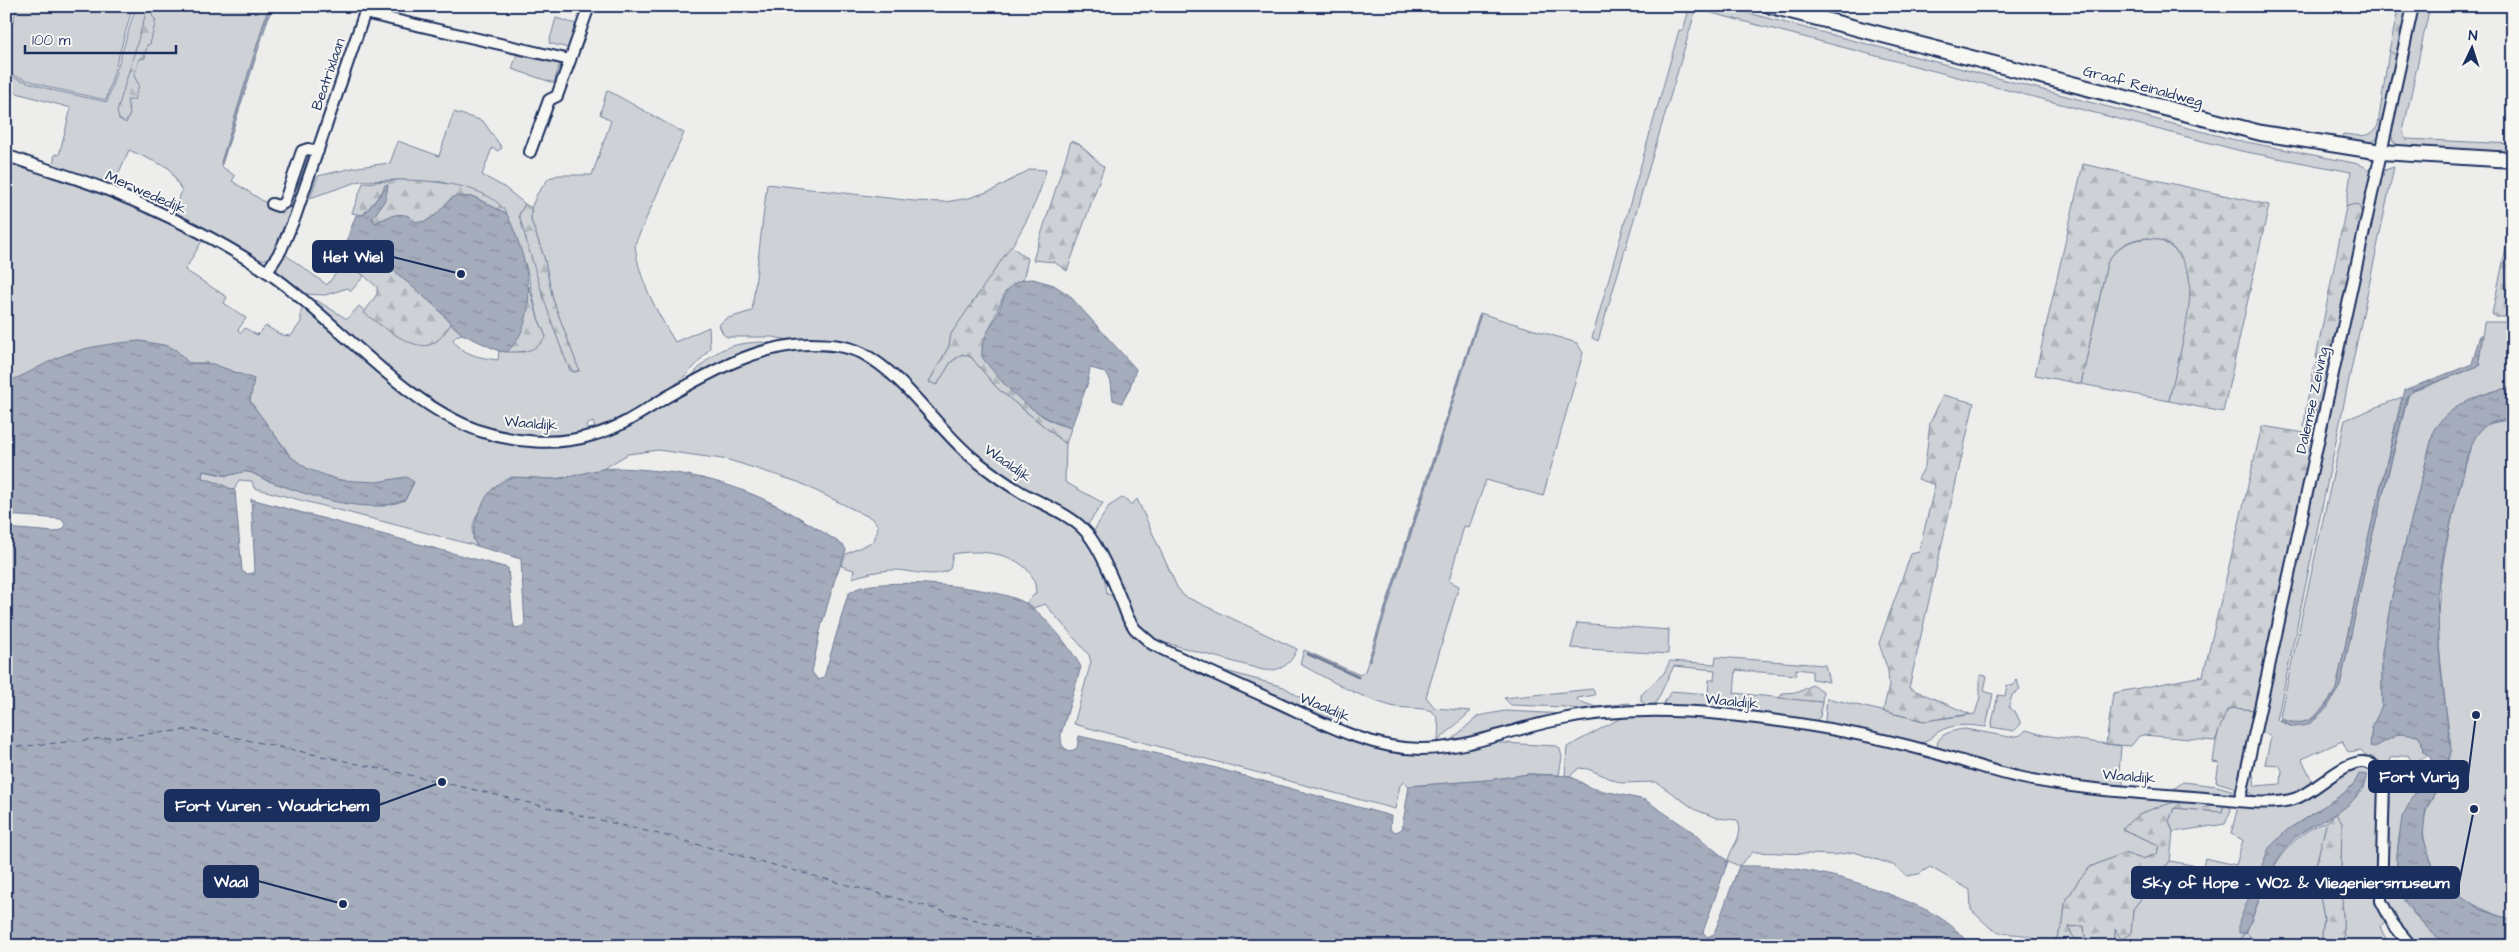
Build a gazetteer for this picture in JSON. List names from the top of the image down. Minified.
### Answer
{"streets":{"main road":["Graaf Reinaldweg"],"street":["Beatrixlaan","Merwededijk","Dalemse Zeiving","Waaldijk"]},"crossings":[["Beatrixlaan","Merwededijk"],["Beatrixlaan","Waaldijk"],["Graaf Reinaldweg","Dalemse Zeiving"],["Merwededijk","Waaldijk"],["Dalemse Zeiving","Waaldijk"]],"places":["Het Wiel","Fort Vurig","Fort Vuren - Woudrichem","Sky of Hope - WO2 & Vliegeniersmuseum","Waal"],"scale_bar":"100 m","north":"top"}
